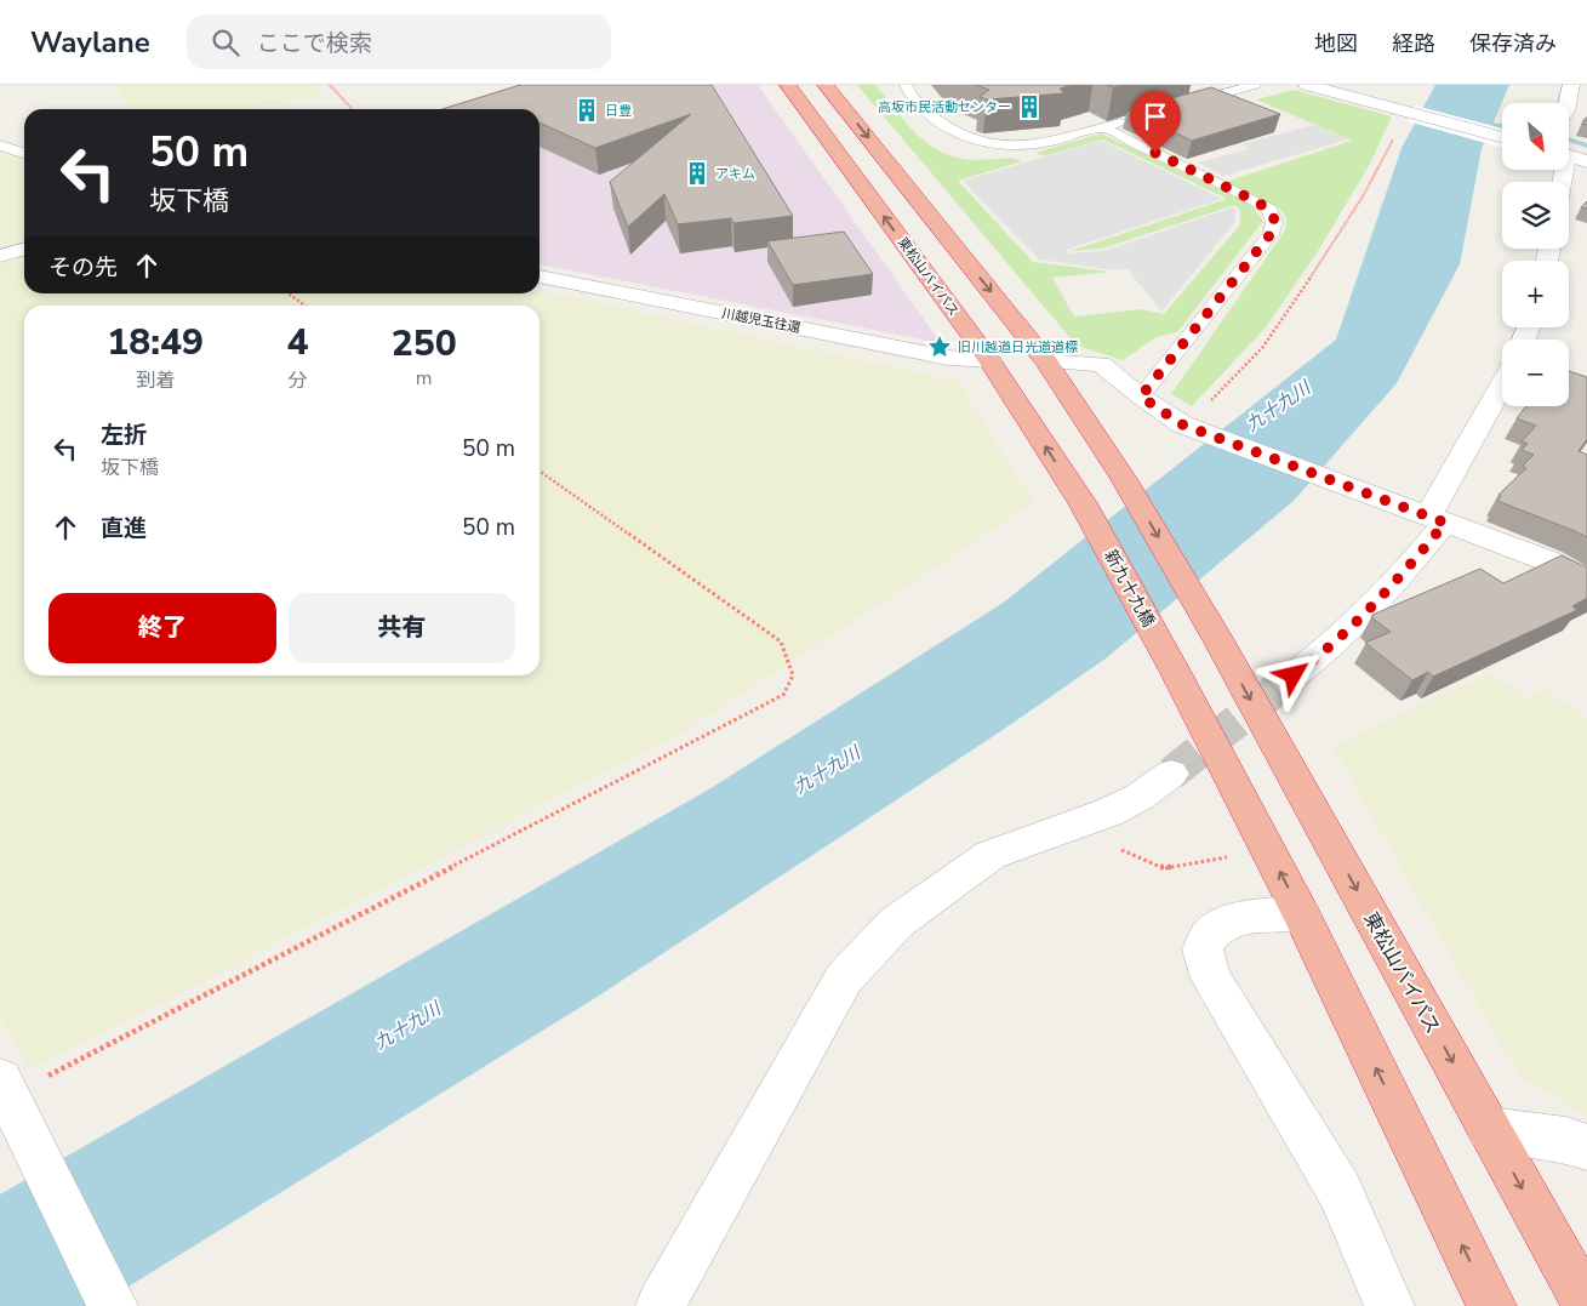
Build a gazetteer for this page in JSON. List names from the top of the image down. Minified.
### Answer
{"streets":{"highway":["東松山バイパス","新九十九橋"],"street":["川越児玉往還"]},"crossings":[["東松山バイパス","川越児玉往還"],["東松山バイパス","新九十九橋"]],"one_way":["新九十九橋"],"water":["九十九川"],"places":{"building":["高坂市民活動センター","日豊","アキム"],"place":["旧川越道日光道道標"]},"north":"bottom right","page":{"header":"Waylane","search":"ここで検索","nav":["地図","経路","保存済み"],"map_buttons":["+","−"],"turn":["50 m","坂下橋"],"then":"その先","eta":["18:49","到着","4","分","250","m"],"list":[{"name":"左折","note":"坂下橋","value":"50 m"},{"name":"直進","value":"50 m"}],"buttons":["終了","共有"]}}
